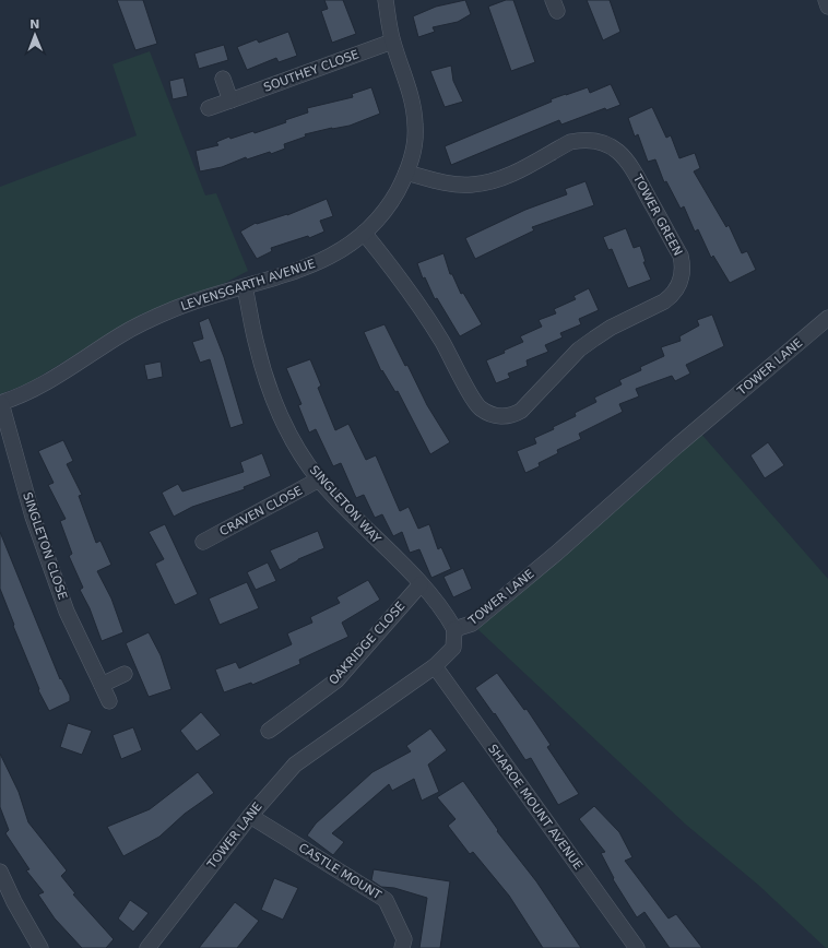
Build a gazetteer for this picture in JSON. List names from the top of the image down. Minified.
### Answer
{"streets":{"street":["SOUTHEY CLOSE","TOWER GREEN","LEVENSGARTH AVENUE","TOWER LANE","SINGLETON WAY","CRAVEN CLOSE","SINGLETON CLOSE","OAKRIDGE CLOSE","SHAROE MOUNT AVENUE","CASTLE MOUNT"]},"crossings":[["SOUTHEY CLOSE","LEVENSGARTH AVENUE"],["TOWER GREEN","LEVENSGARTH AVENUE"],["LEVENSGARTH AVENUE","SINGLETON WAY"],["LEVENSGARTH AVENUE","SINGLETON CLOSE"],["TOWER LANE","SINGLETON WAY"],["TOWER LANE","SHAROE MOUNT AVENUE"],["TOWER LANE","CASTLE MOUNT"],["SINGLETON WAY","CRAVEN CLOSE"],["SINGLETON WAY","OAKRIDGE CLOSE"]],"north":"top"}
